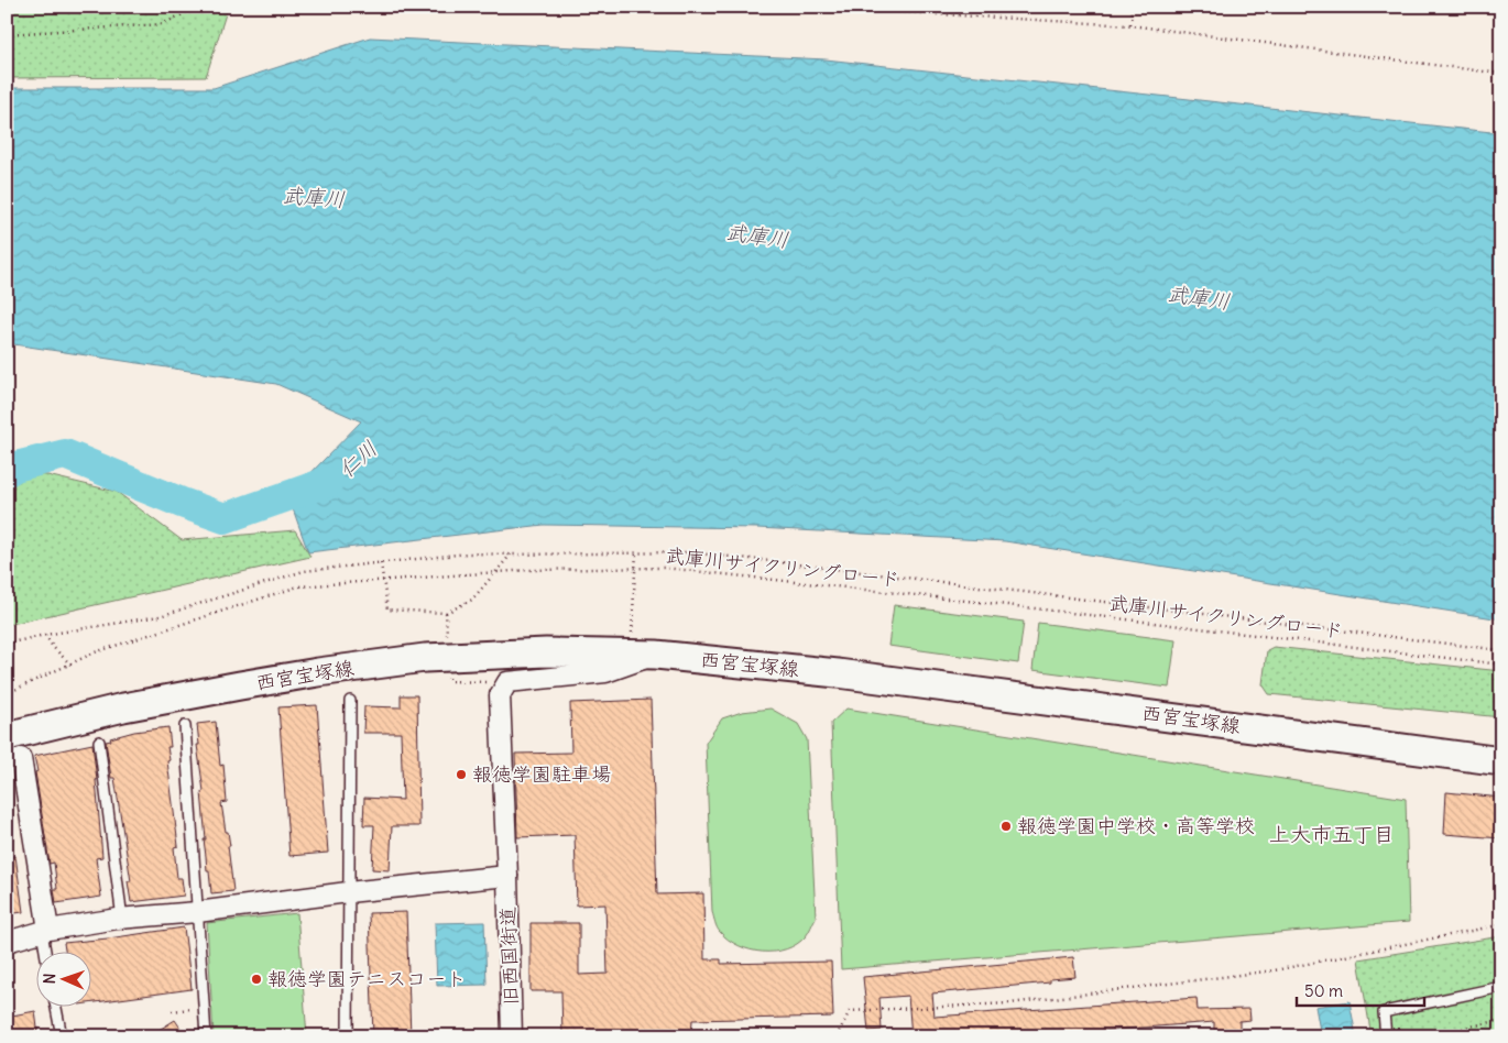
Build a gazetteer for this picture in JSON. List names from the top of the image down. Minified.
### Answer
{"streets":{"main road":["西宮宝塚線"],"street":["旧西国街道"],"path":["武庫川サイクリングロード"]},"districts":["上大市五丁目"],"water":["武庫川","仁川"],"places":["報徳学園駐車場","報徳学園中学校・高等学校","報徳学園テニスコート"],"scale_bar":"50 m","north":"left"}
